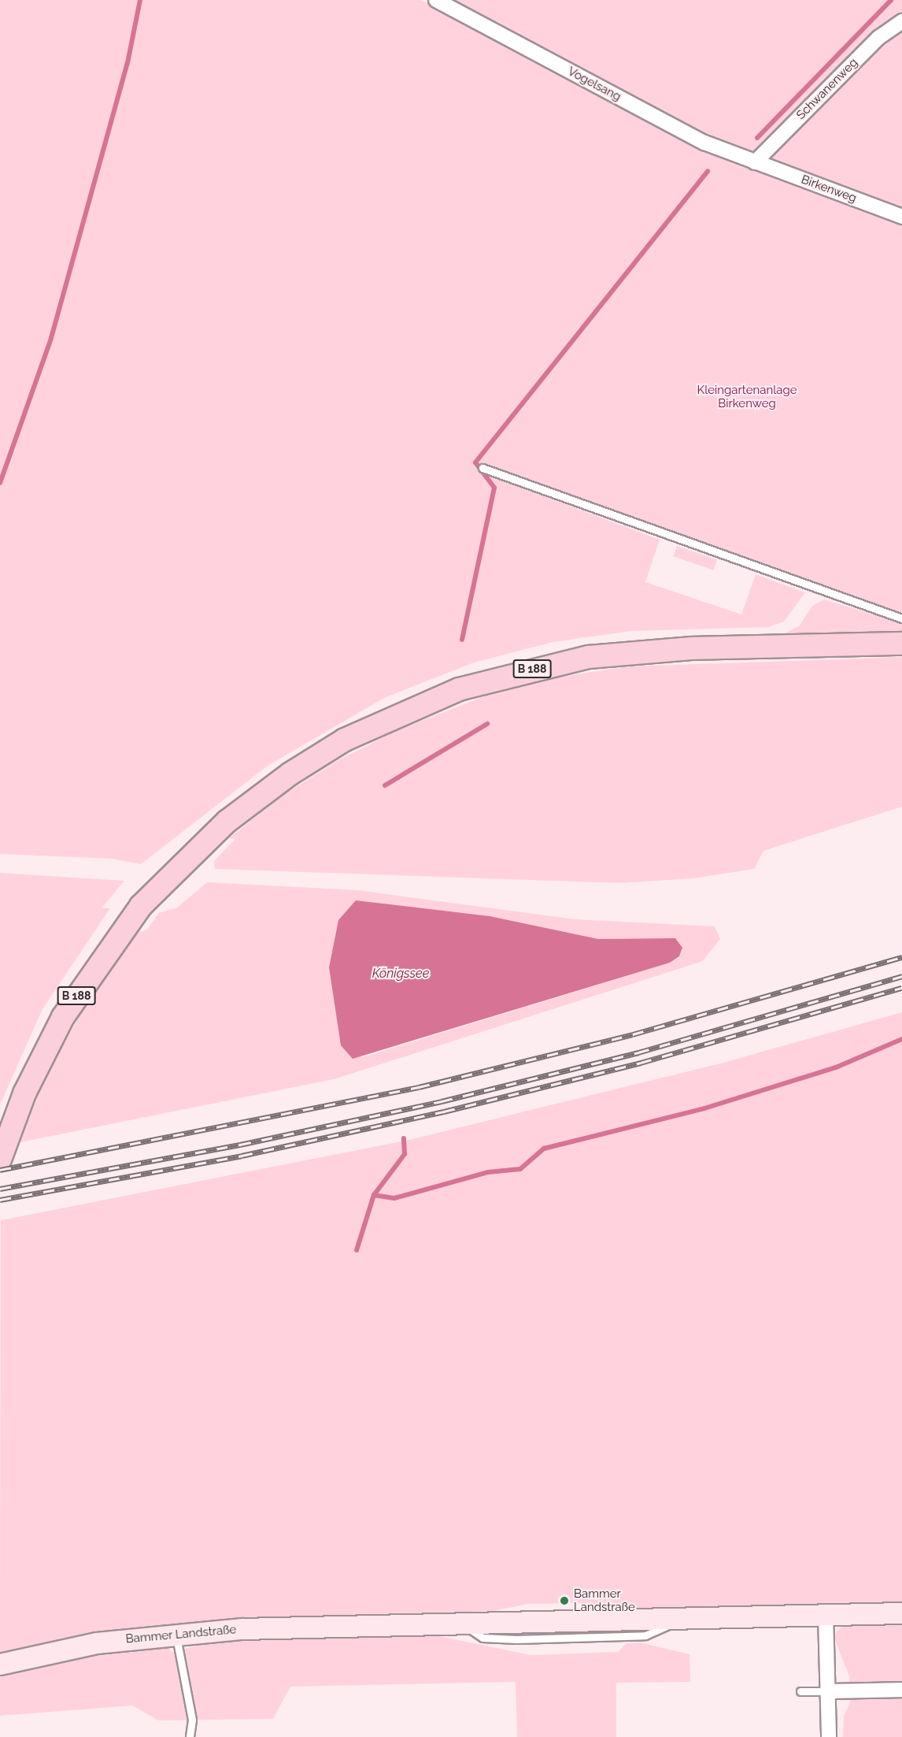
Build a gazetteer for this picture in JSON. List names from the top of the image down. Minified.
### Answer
{"streets":{"main road":["B 188","Bammer Landstraße"],"street":["Vogelsang","Schwanenweg","Birkenweg"]},"crossings":[["Vogelsang","Schwanenweg"],["Vogelsang","Birkenweg"],["Schwanenweg","Birkenweg"]],"water":["Königssee"],"parks":["Kleingartenanlage Birkenweg"],"places":["Bammer Landstraße"]}
